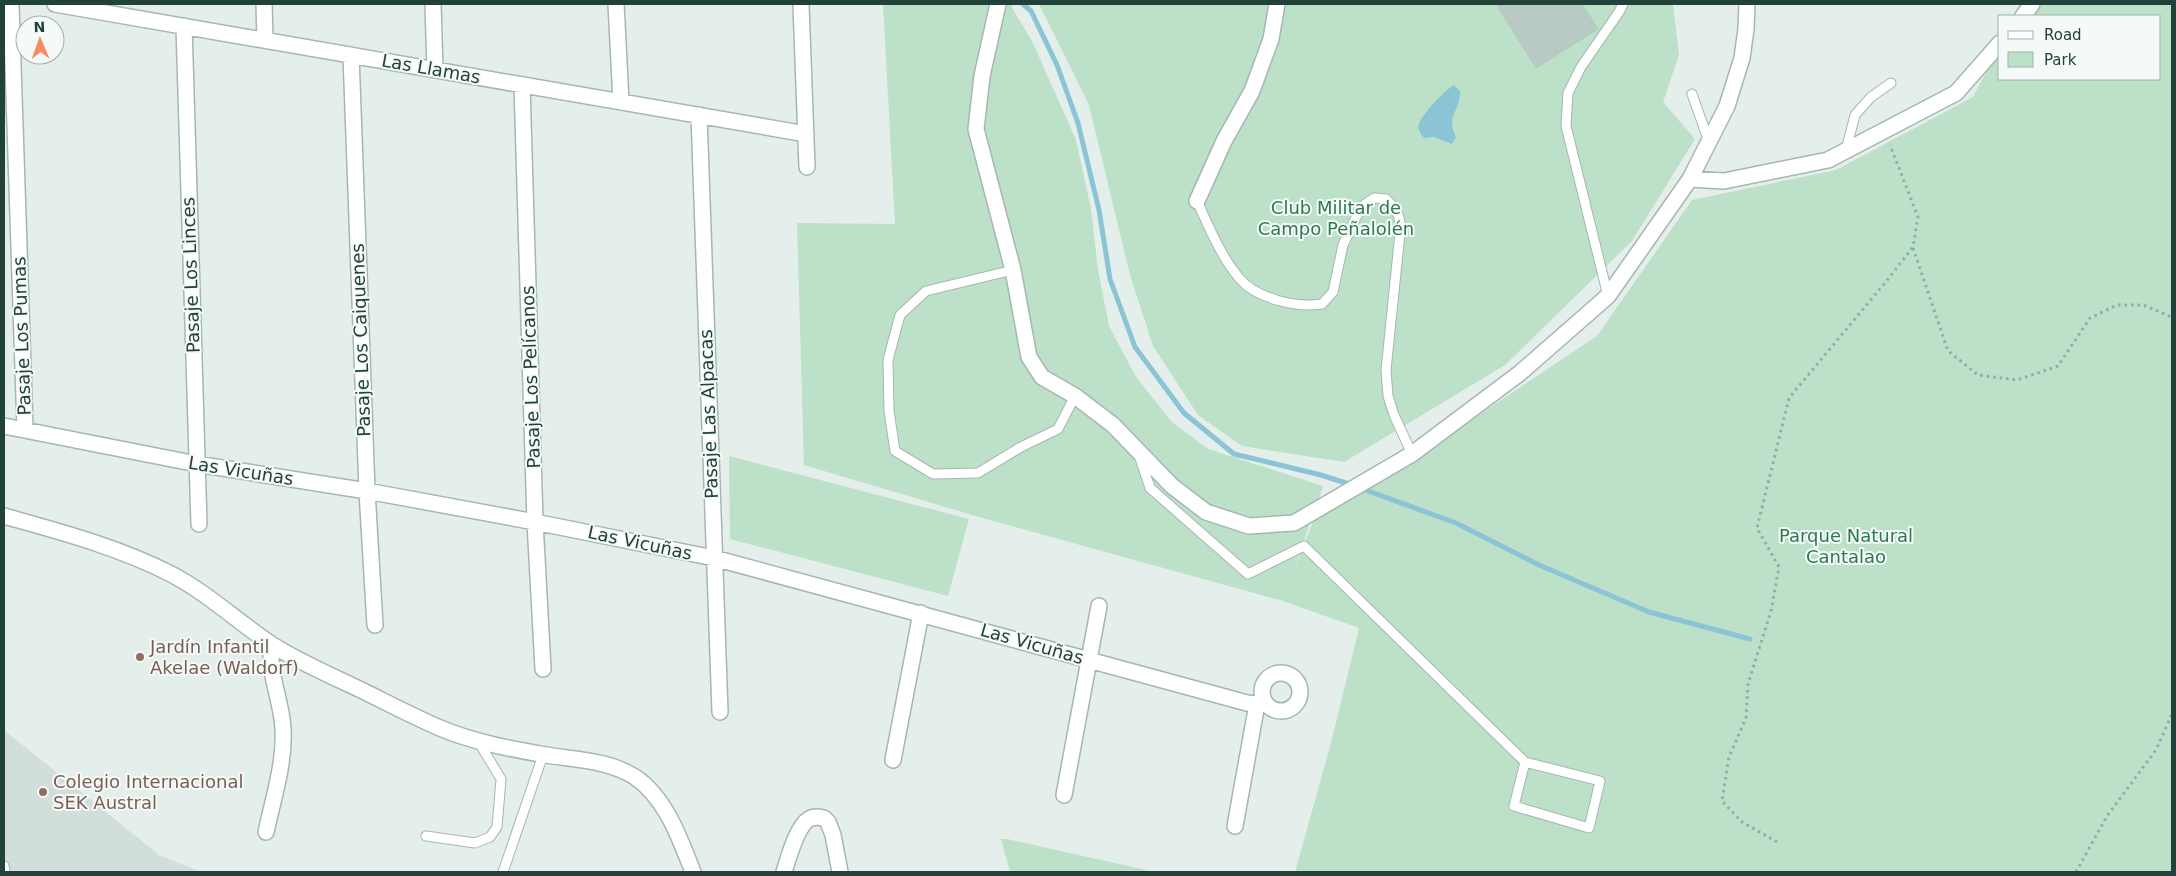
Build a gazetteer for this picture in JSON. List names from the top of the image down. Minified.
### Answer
{"streets":{"street":["Las Llamas","Pasaje Los Linces","Pasaje Los Pumas","Pasaje Los Caiquenes","Pasaje Los Pelícanos","Pasaje Las Alpacas","Las Vicuñas"]},"crossings":[["Las Llamas","Pasaje Los Linces"],["Las Llamas","Pasaje Los Caiquenes"],["Las Llamas","Pasaje Los Pelícanos"],["Las Llamas","Pasaje Las Alpacas"],["Pasaje Los Linces","Las Vicuñas"],["Pasaje Los Pumas","Las Vicuñas"],["Pasaje Los Caiquenes","Las Vicuñas"],["Pasaje Los Pelícanos","Las Vicuñas"],["Pasaje Las Alpacas","Las Vicuñas"]],"parks":["Club Militar de Campo Peñalolén","Parque Natural Cantalao"],"places":["Jardín Infantil Akelae (Waldorf)","Colegio Internacional SEK Austral"],"legend":["Road","Park"],"north":"top"}
